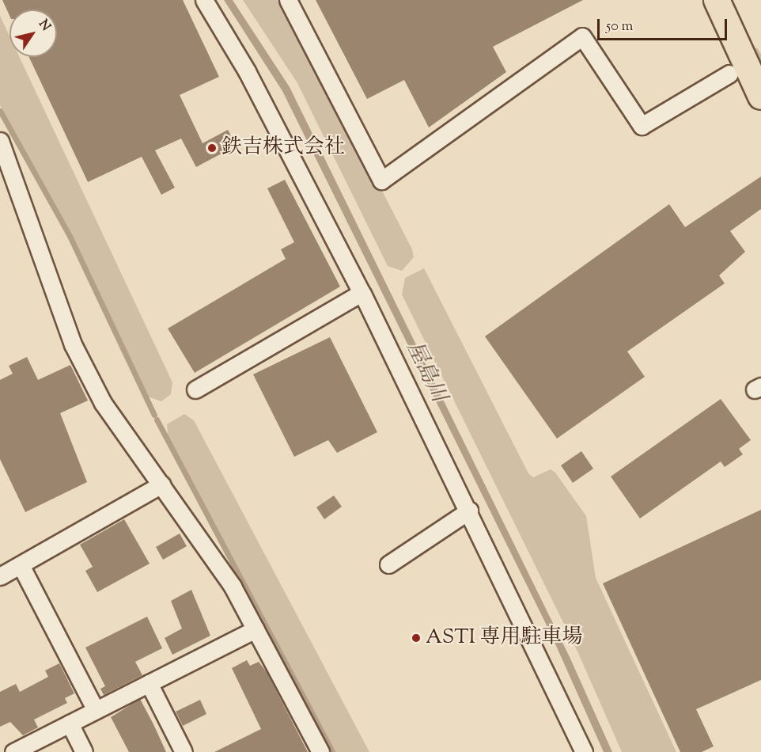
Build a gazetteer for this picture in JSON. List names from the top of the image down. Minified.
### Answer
{"water":["屋島川"],"places":["鉄吉株式会社","ASTI 専用駐車場"],"scale_bar":"50 m","north":"top right"}
